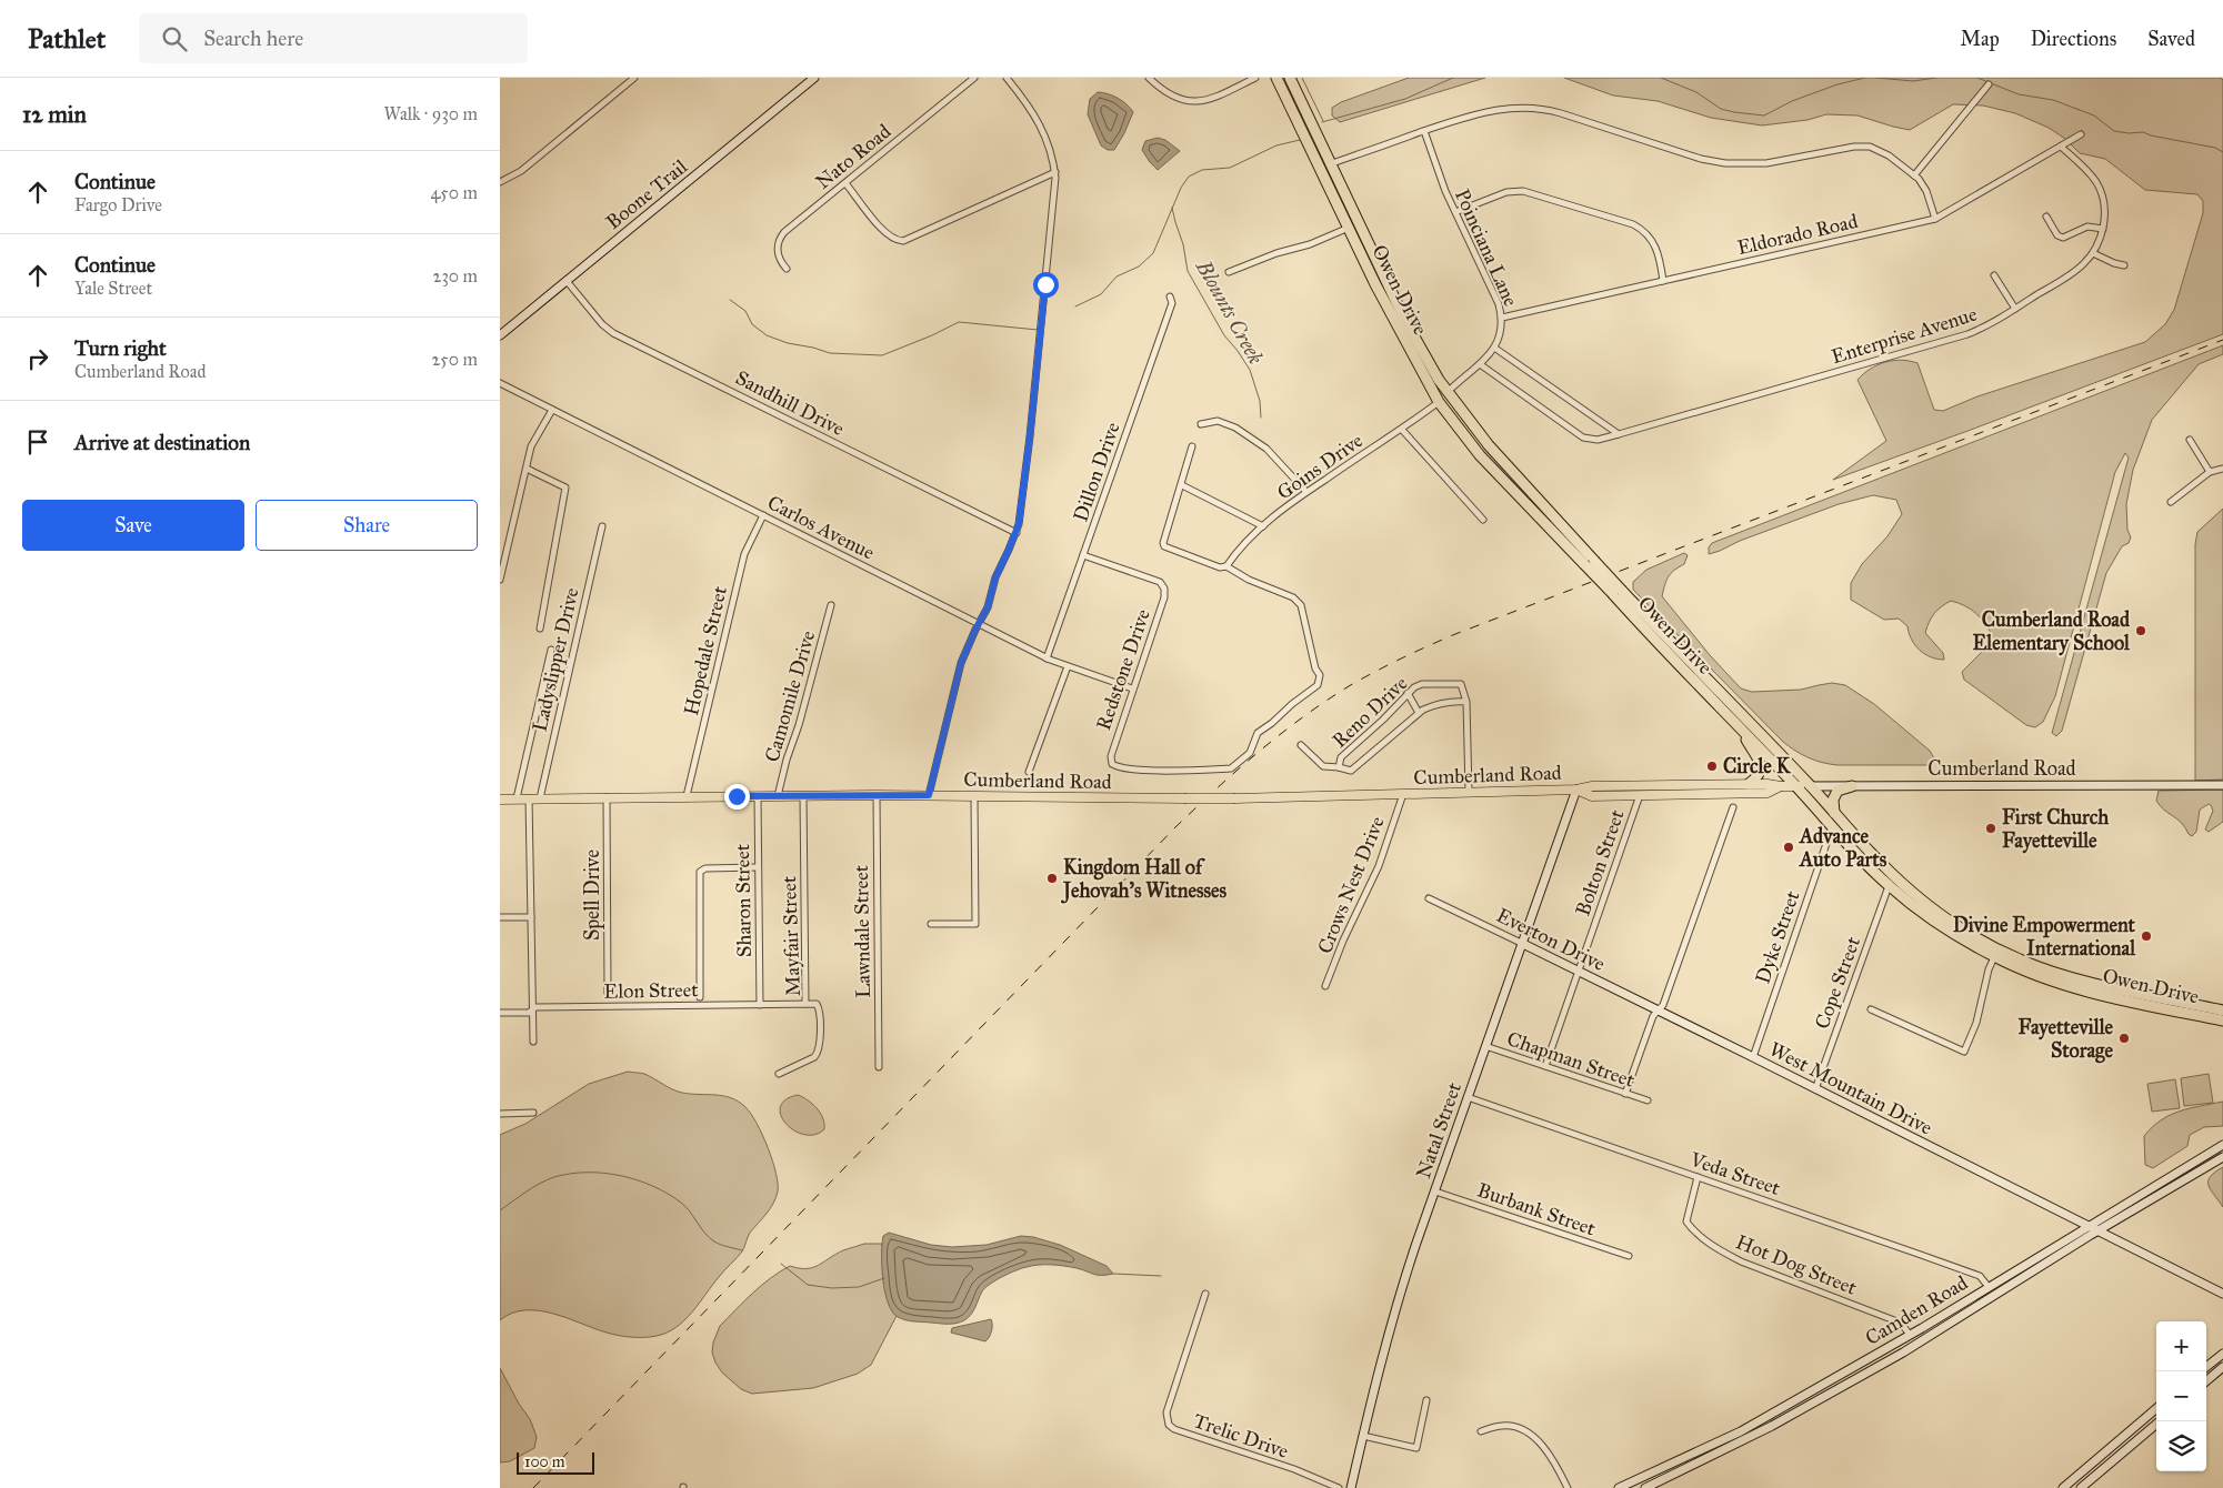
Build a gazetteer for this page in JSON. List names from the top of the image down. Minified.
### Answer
{"streets":{"highway":["Owen Drive"],"main road":["Cumberland Road"],"street":["Nato Road","Boone Trail","Eldorado Road","Poinciana Lane","Enterprise Avenue","Sandhill Drive","Goins Drive","Dillon Drive","Carlos Avenue","Hopedale Street","Ladyslipper Drive","Redstone Drive","Camomile Drive","Reno Drive","Bolton Street","Crows Nest Drive","Spell Drive","Sharon Street","Lawndale Street","Mayfair Street","Dyke Street","Everton Drive","Cope Street","Elon Street","Chapman Street","West Mountain Drive","Natal Street","Veda Street","Burbank Street","Hot Dog Street","Camden Road","Trelic Drive"]},"crossings":[["Boone Trail","Sandhill Drive"],["Eldorado Road","Poinciana Lane"],["Eldorado Road","Enterprise Avenue"],["Poinciana Lane","Owen Drive"],["Poinciana Lane","Enterprise Avenue"],["Owen Drive","Goins Drive"],["Owen Drive","Cumberland Road"],["Owen Drive","Dyke Street"],["Owen Drive","Cope Street"],["Goins Drive","Redstone Drive"],["Dillon Drive","Carlos Avenue"],["Dillon Drive","Redstone Drive"],["Carlos Avenue","Hopedale Street"],["Carlos Avenue","Redstone Drive"],["Hopedale Street","Cumberland Road"],["Ladyslipper Drive","Cumberland Road"],["Camomile Drive","Cumberland Road"],["Cumberland Road","Bolton Street"],["Cumberland Road","Crows Nest Drive"],["Cumberland Road","Spell Drive"],["Cumberland Road","Sharon Street"],["Cumberland Road","Lawndale Street"],["Cumberland Road","Mayfair Street"],["Cumberland Road","Natal Street"],["Bolton Street","Everton Drive"],["Bolton Street","Chapman Street"],["Sharon Street","Elon Street"],["Mayfair Street","Elon Street"],["Dyke Street","West Mountain Drive"],["Everton Drive","West Mountain Drive"],["Everton Drive","Natal Street"],["Cope Street","West Mountain Drive"],["Chapman Street","Natal Street"],["West Mountain Drive","Camden Road"],["Natal Street","Veda Street"],["Natal Street","Burbank Street"],["Veda Street","Hot Dog Street"],["Veda Street","Camden Road"],["Hot Dog Street","Camden Road"]],"water":["Blounts Creek"],"places":["Cumberland Road Elementary School","Circle K","First Church Fayetteville","Advance Auto Parts","Kingdom Hall of Jehovah’s Witnesses","Divine Empowerment International","Fayetteville Storage"],"scale_bar":"100 m","page":{"header":"Pathlet","search":"Search here","nav":["Map","Directions","Saved"],"heading":["12 min","Walk · 930 m"],"list":[["Continue","Fargo Drive","450 m"],["Continue","Yale Street","230 m"],["Turn right","Cumberland Road","250 m"],"Arrive at destination"],"buttons":["Save","Share"],"map_buttons":["+","−"],"scale":"100 m"}}
